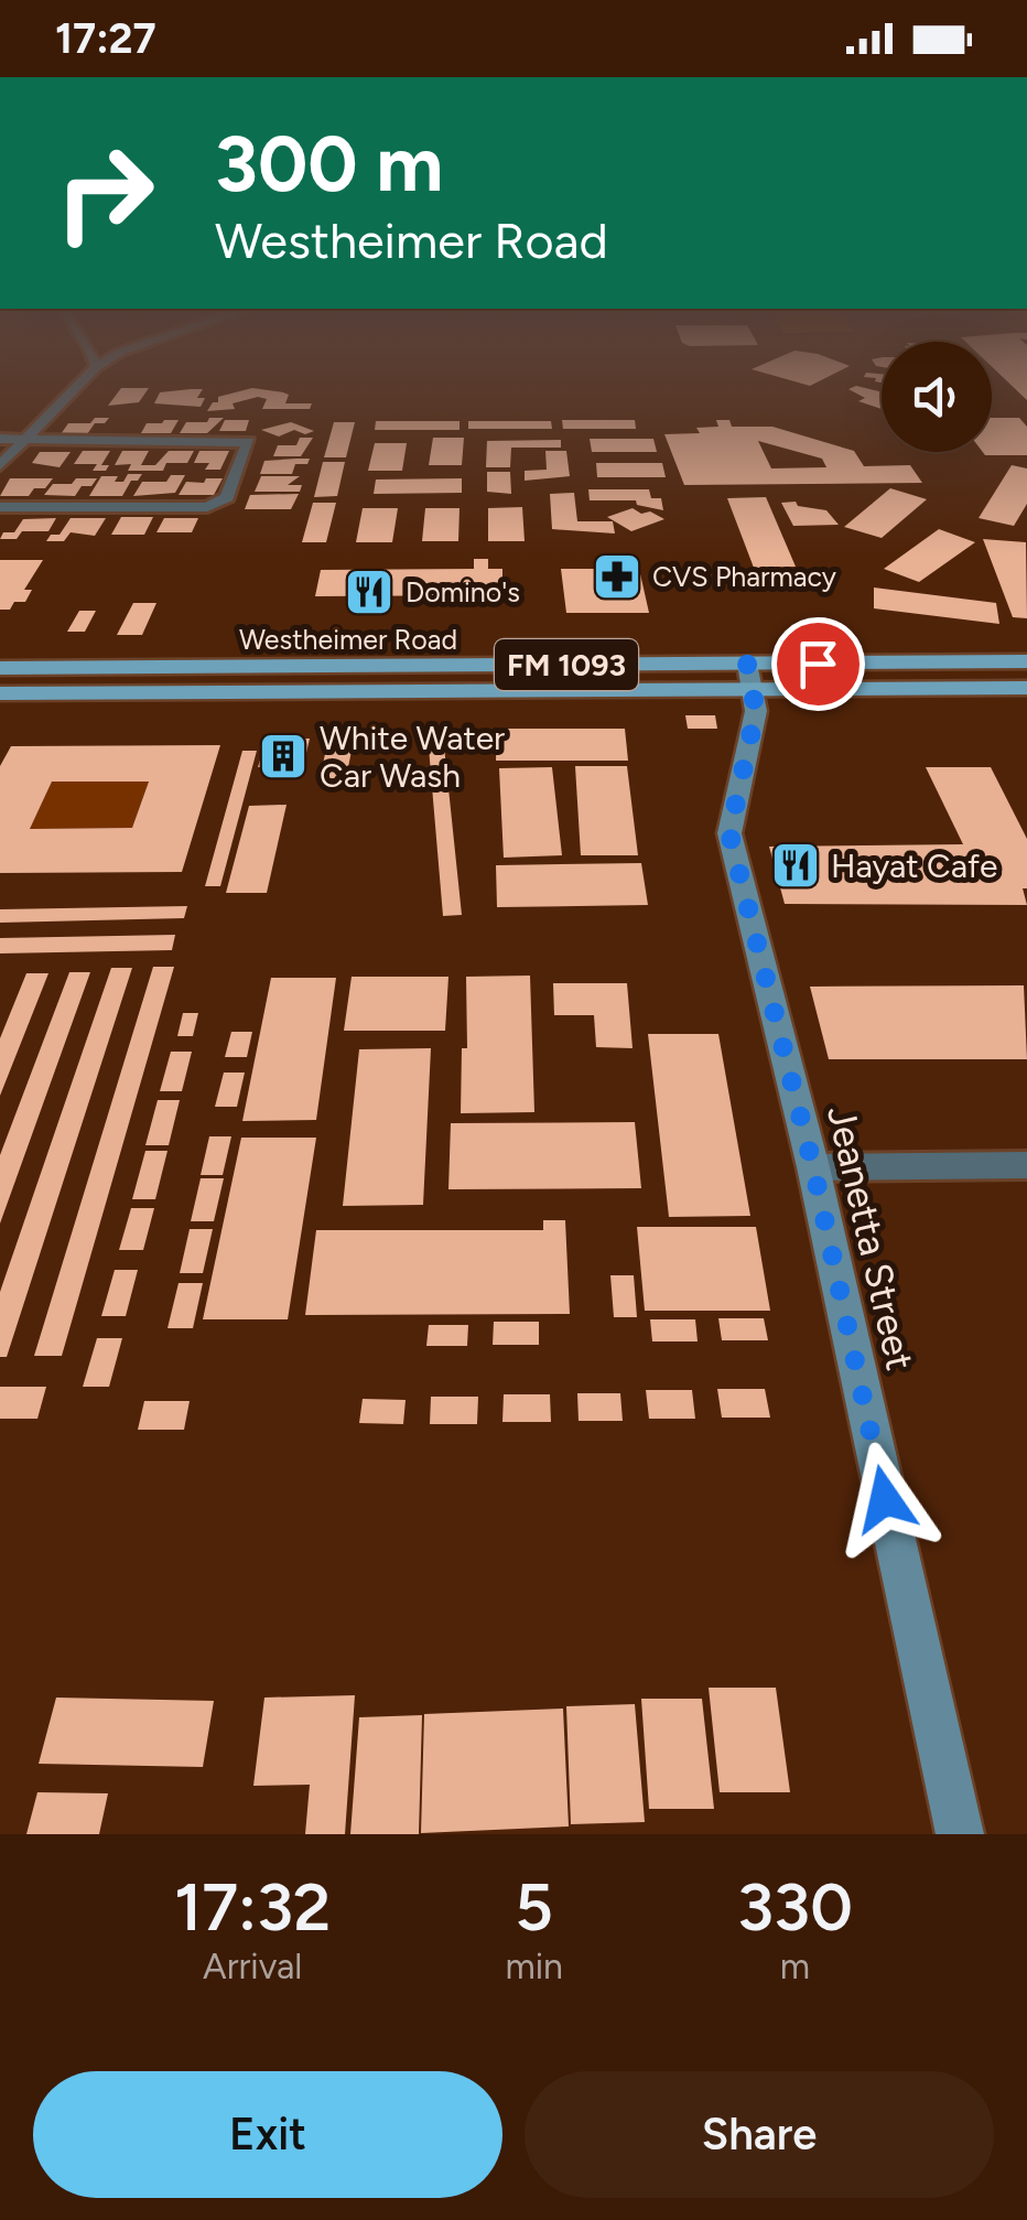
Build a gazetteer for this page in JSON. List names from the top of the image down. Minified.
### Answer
{"streets":{"main road":["Westheimer Road","FM 1093"],"street":["Jeanetta Street"]},"crossings":[["Westheimer Road","Jeanetta Street"]],"places":{"pharmacy":["CVS Pharmacy"],"restaurant":["Domino's","Hayat Cafe"],"building":["White Water Car Wash"]},"page":{"status":"17:27","turn":["300 m","Westheimer Road"],"eta":["17:32","Arrival","5","min","330","m"],"buttons":["Exit","Share"]}}
